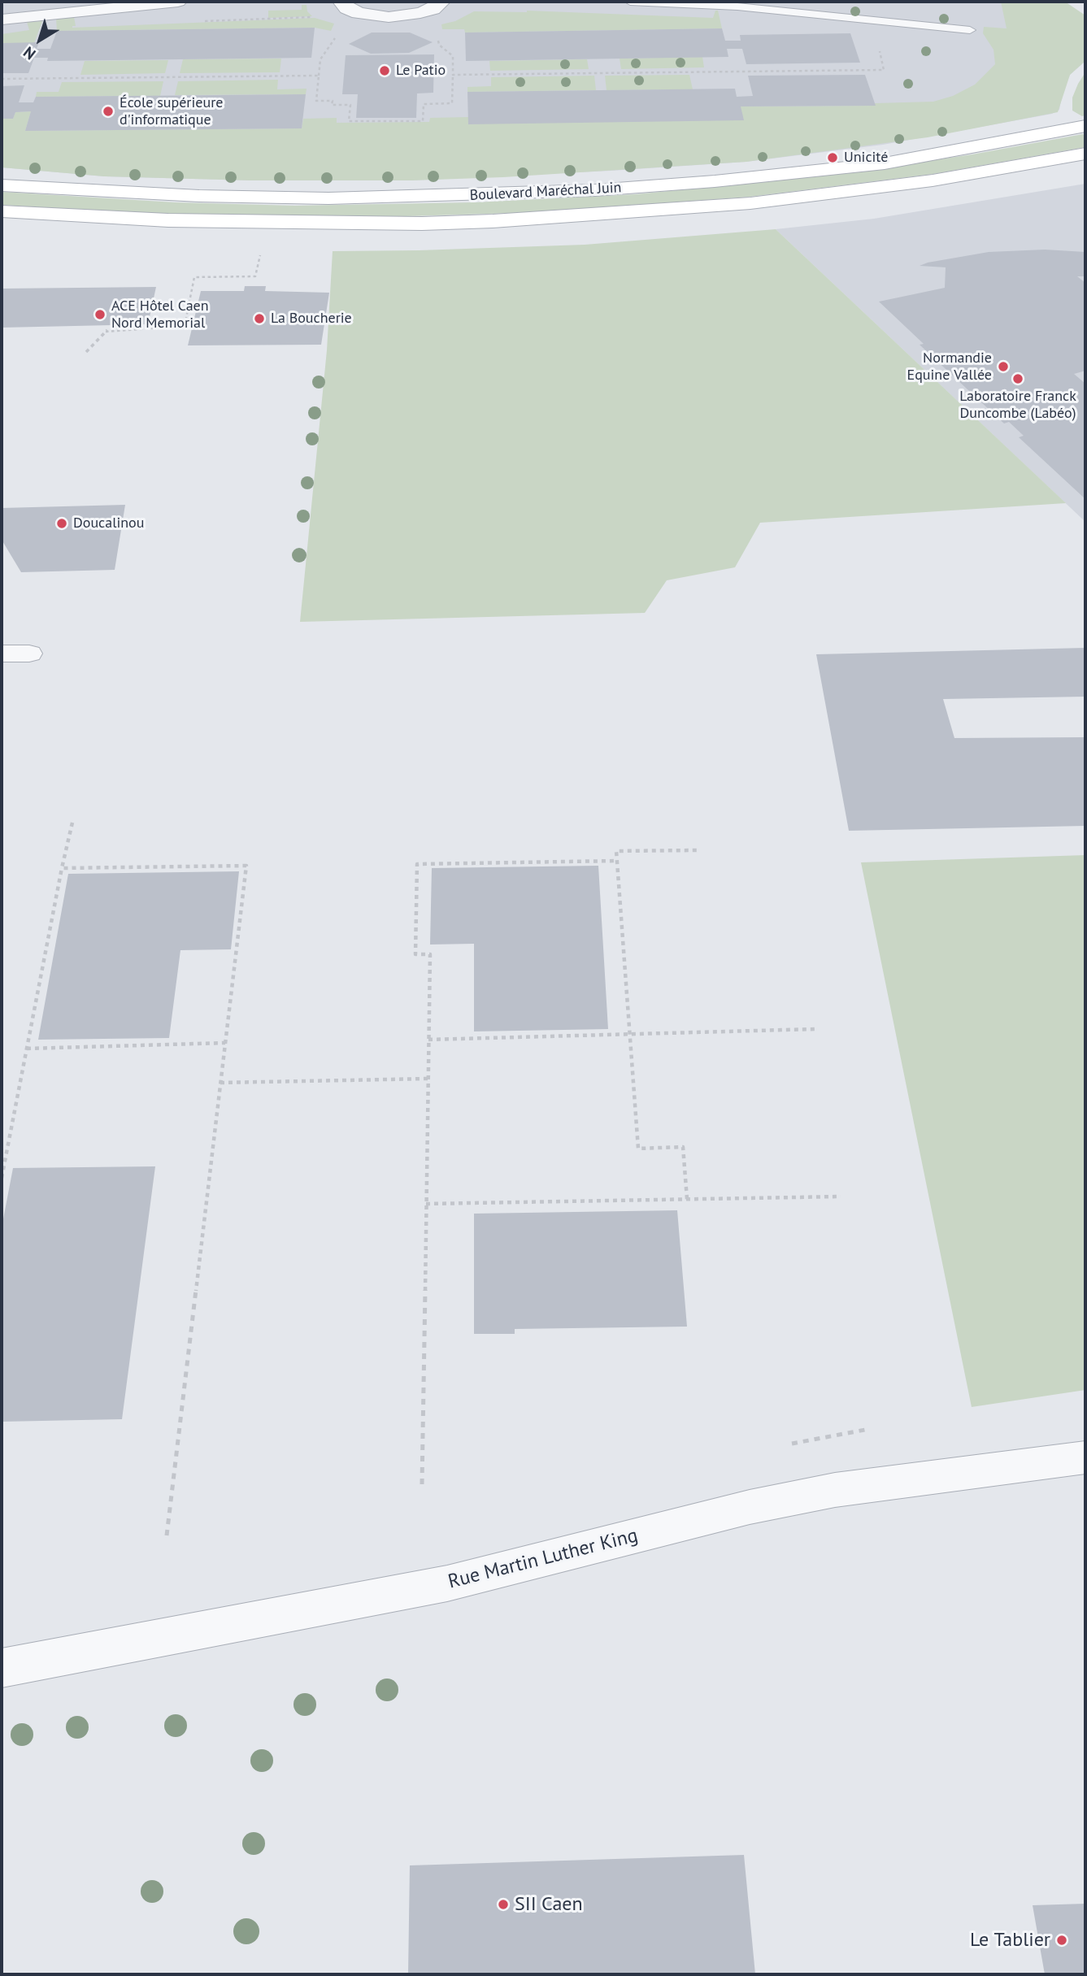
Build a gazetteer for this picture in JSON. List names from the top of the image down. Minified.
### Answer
{"streets":{"main road":["Boulevard Maréchal Juin"],"street":["Rue Martin Luther King"]},"places":["Le Patio","École supérieure d'informatique","Unicité","ACE Hôtel Caen Nord Memorial","La Boucherie","Normandie Equine Vallée","Laboratoire Franck Duncombe (Labéo)","Doucalinou","SII Caen","Le Tablier"],"north":"bottom left"}
